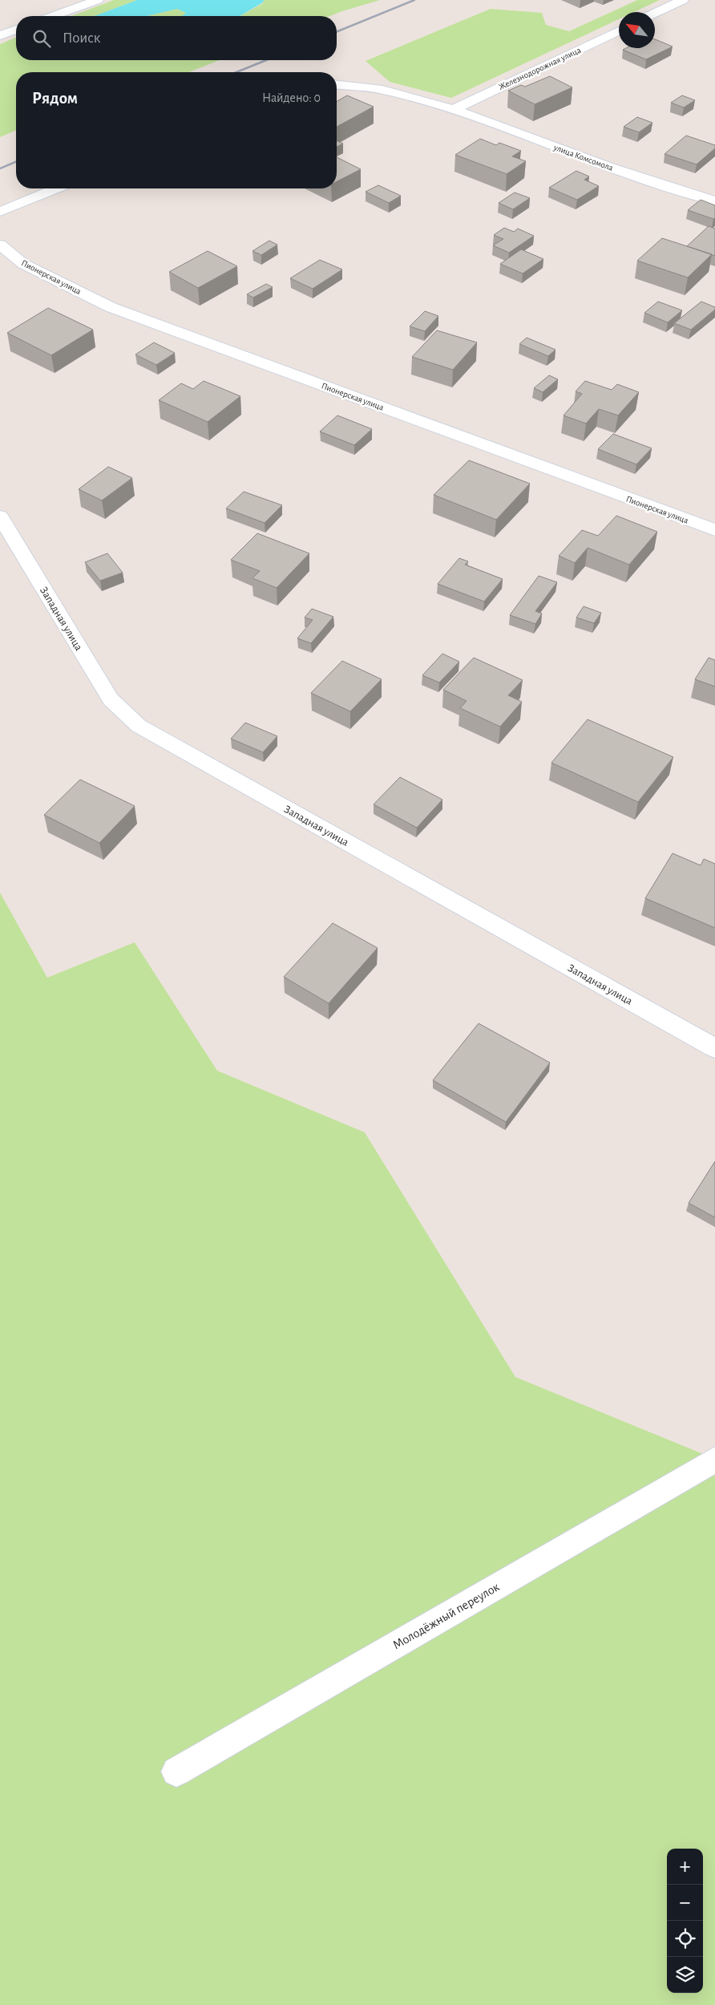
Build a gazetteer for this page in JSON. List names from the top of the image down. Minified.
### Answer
{"streets":{"street":["Железнодорожная улица","улица Комсомола","Пионерская улица","Западная улица","Молодёжный переулок"]},"crossings":[["Железнодорожная улица","улица Комсомола"]],"north":"top left","page":{"search":"Поиск","heading":["Рядом","Найдено: 0"],"map_buttons":["+","−"]}}
